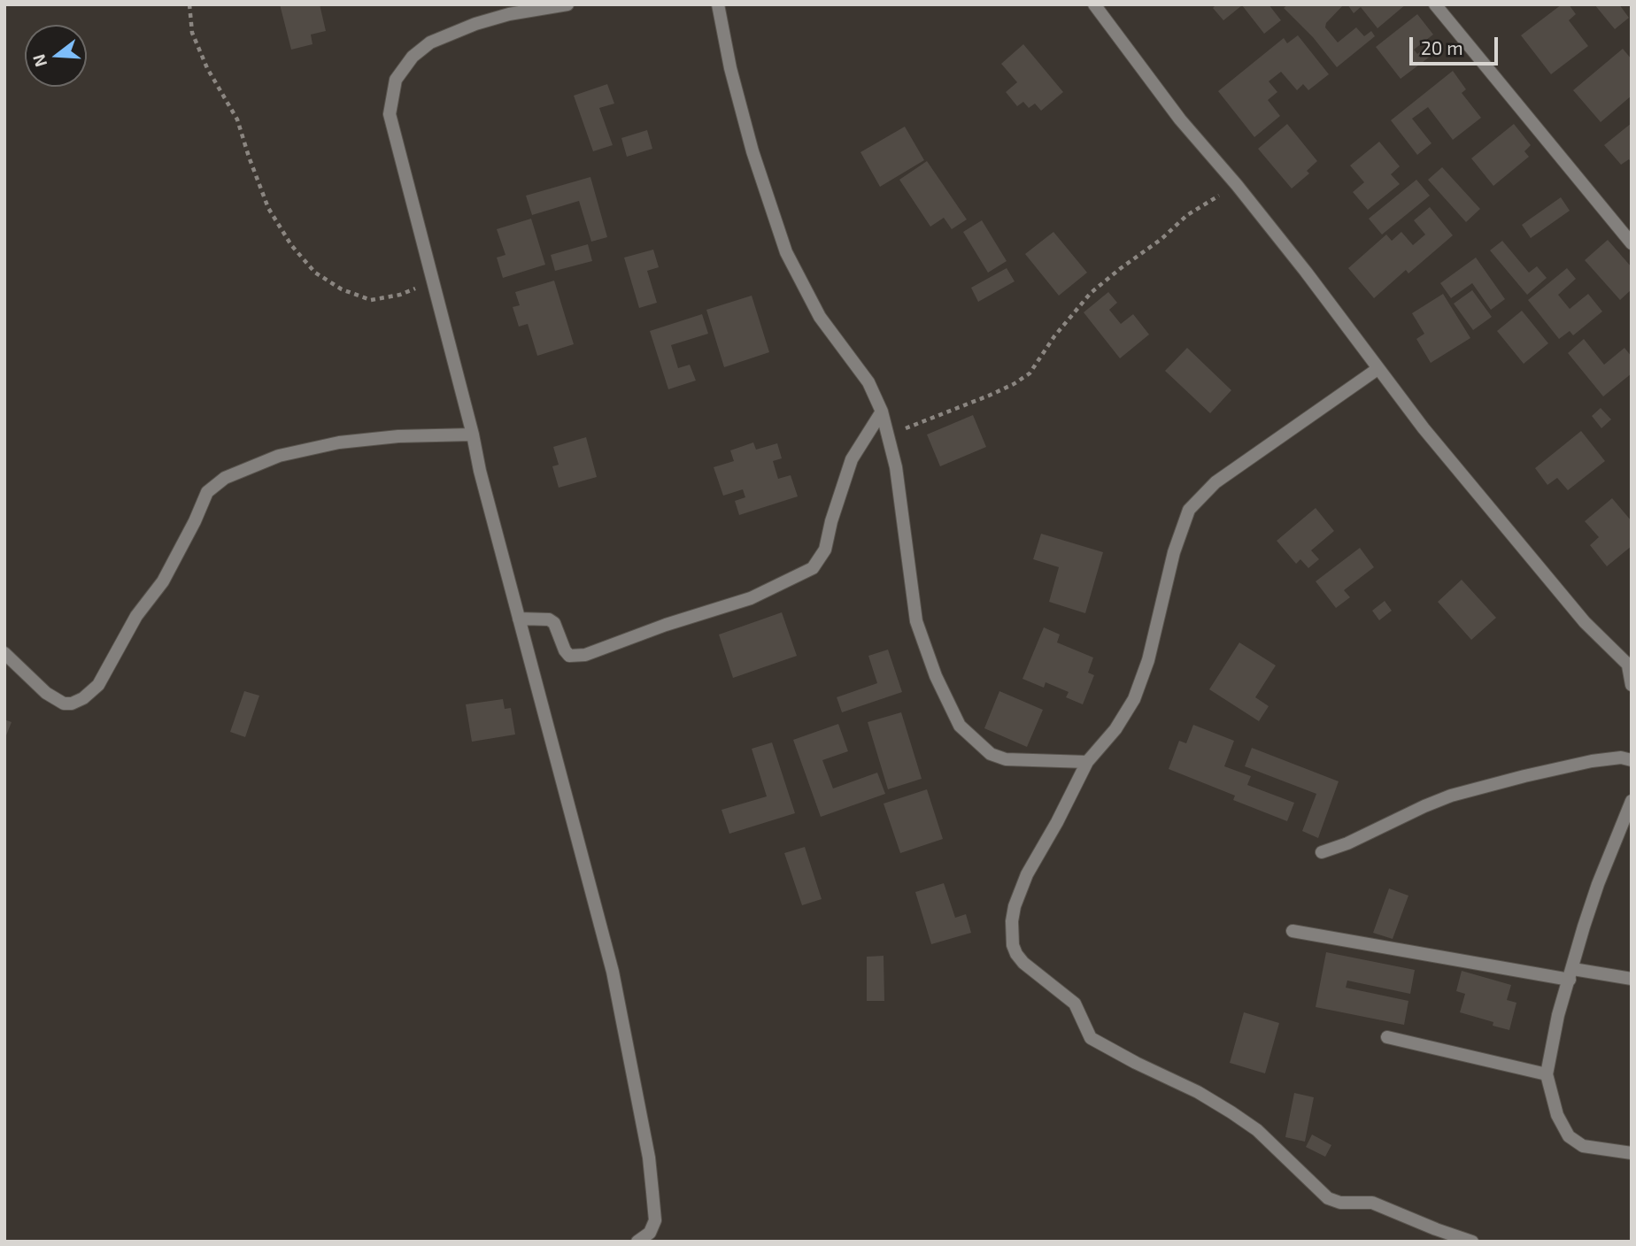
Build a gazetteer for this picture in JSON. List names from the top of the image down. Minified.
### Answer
{"scale_bar":"20 m","north":"left"}
